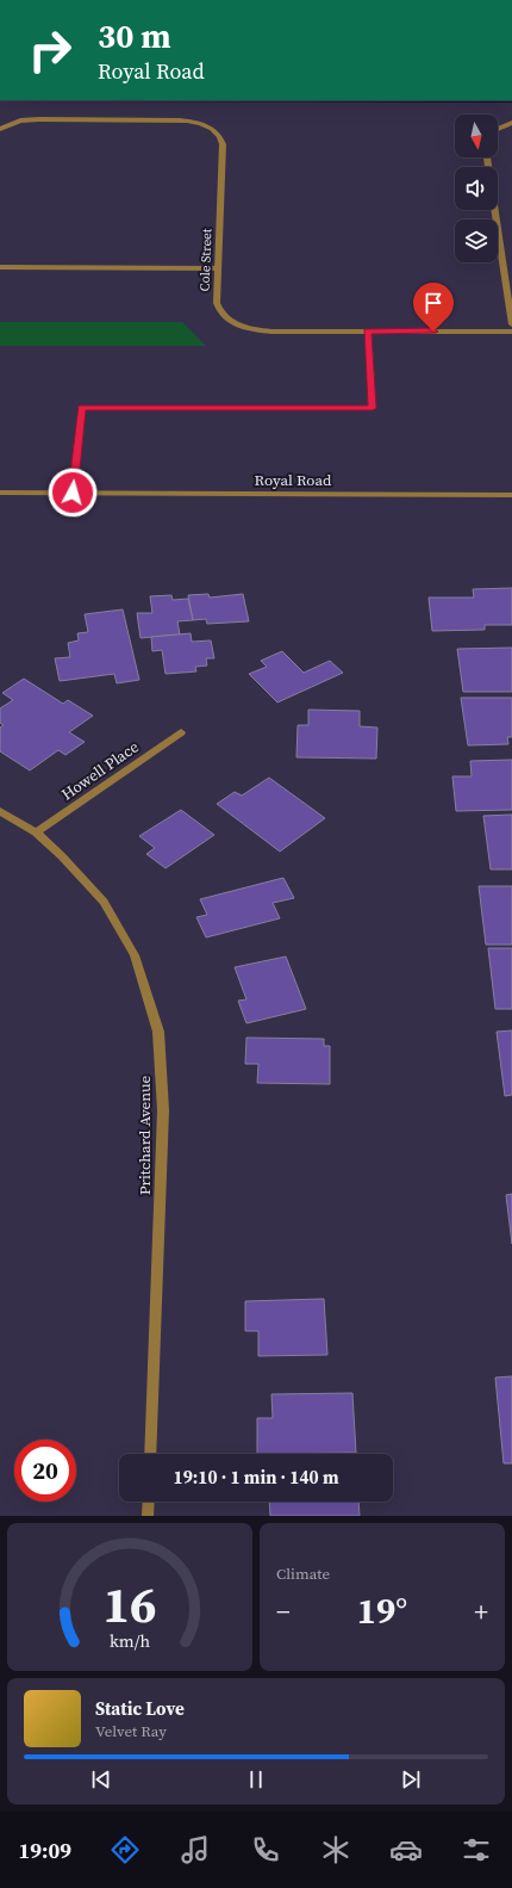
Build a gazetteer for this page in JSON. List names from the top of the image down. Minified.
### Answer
{"streets":{"street":["Cole Street","Royal Road","Howell Place","Pritchard Avenue"]},"crossings":[["Howell Place","Pritchard Avenue"]],"north":"bottom","page":{"turn":["30 m","Royal Road"],"limit":"20","trip":"19:10 · 1 min · 140 m","tile":"Climate","heat":["−","19°","+"],"song":["Static Love","Velvet Ray"],"tabs":"19:09","gauge":["16","km/h"]}}
